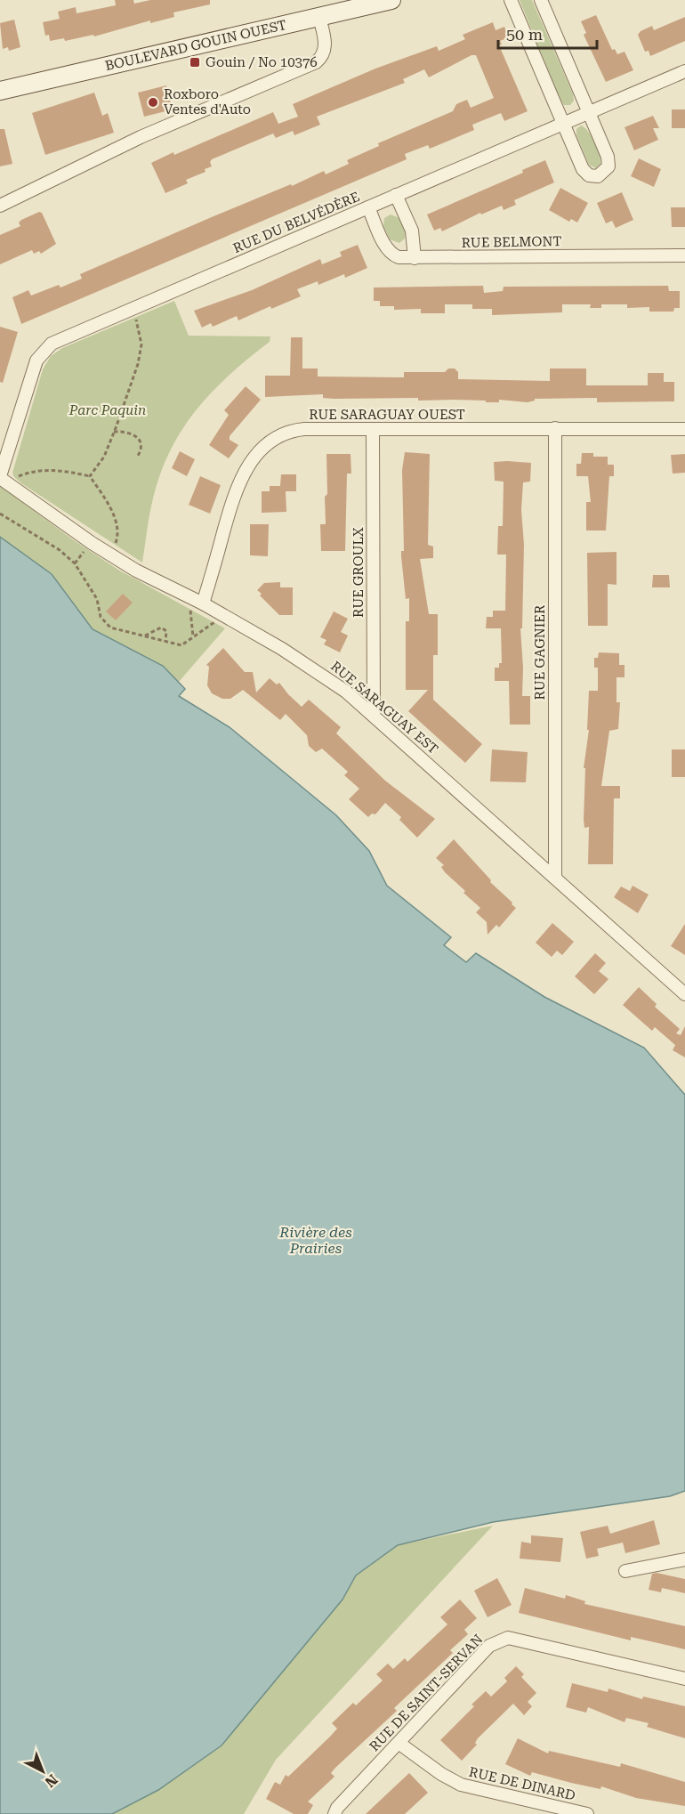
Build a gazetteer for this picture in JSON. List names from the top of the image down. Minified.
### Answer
{"streets":{"main road":["BOULEVARD GOUIN OUEST"],"street":["RUE DU BELVÉDÈRE","RUE BELMONT","RUE SARAGUAY OUEST","RUE GROULX","RUE GAGNIER","RUE SARAGUAY EST","RUE DE SAINT-SERVAN","RUE DE DINARD"]},"crossings":[["RUE DU BELVÉDÈRE","RUE BELMONT"],["RUE DU BELVÉDÈRE","RUE SARAGUAY EST"],["RUE SARAGUAY OUEST","RUE GROULX"],["RUE SARAGUAY OUEST","RUE GAGNIER"],["RUE SARAGUAY OUEST","RUE SARAGUAY EST"],["RUE GROULX","RUE SARAGUAY EST"],["RUE GAGNIER","RUE SARAGUAY EST"],["RUE DE SAINT-SERVAN","RUE DE DINARD"]],"water":["Rivière des Prairies"],"parks":["Parc Paquin"],"places":{"transit":["Gouin / No 10376"],"other":["Roxboro Ventes d'Auto"]},"scale_bar":"50 m","north":"bottom right"}
